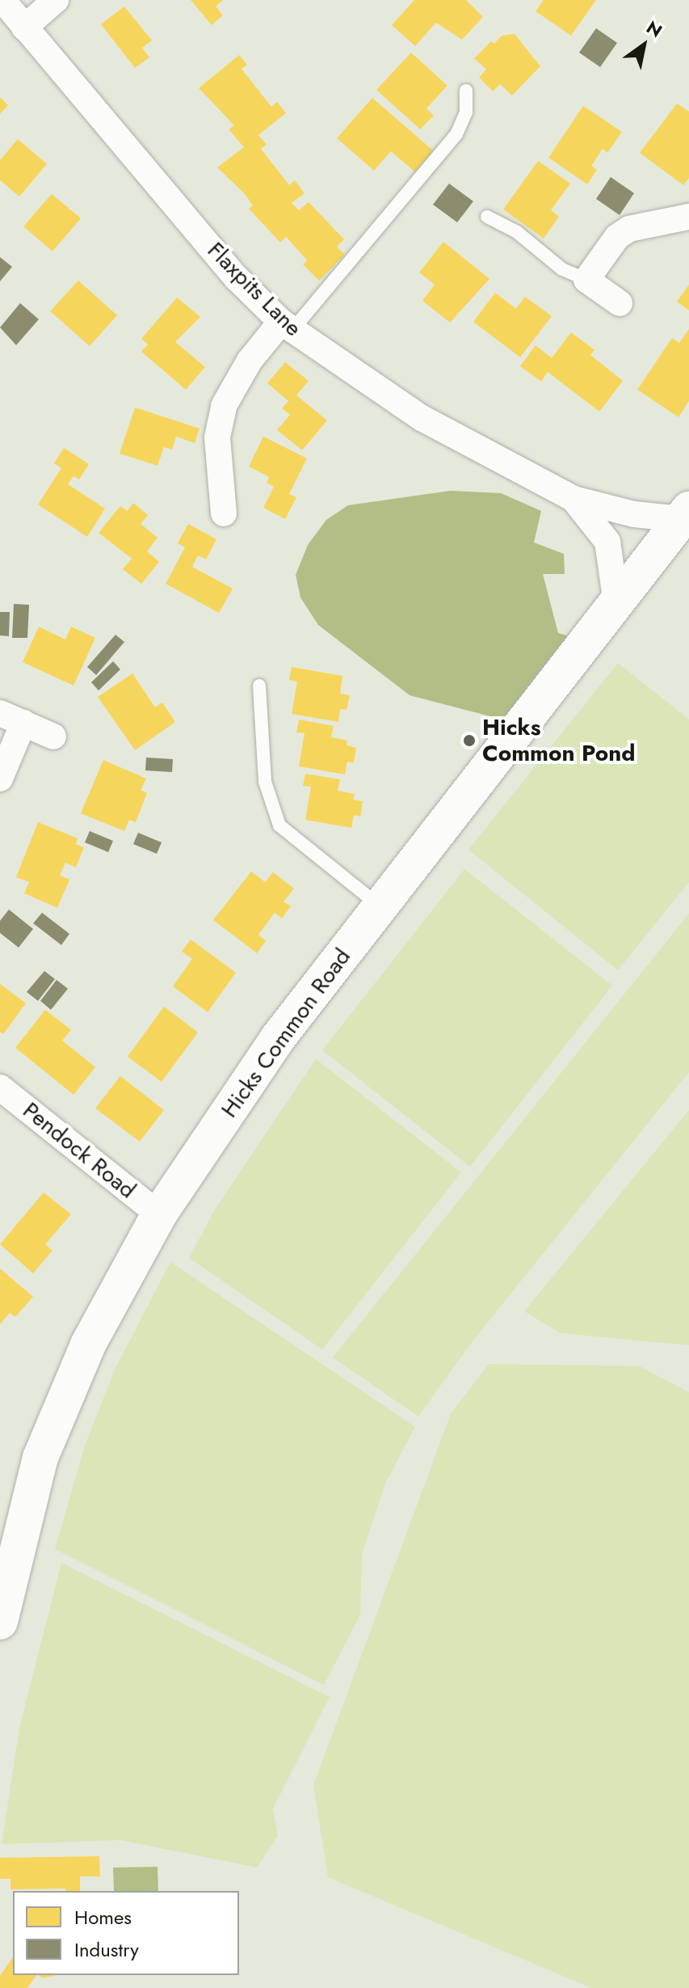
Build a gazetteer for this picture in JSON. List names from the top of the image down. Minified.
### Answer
{"streets":{"street":["Flaxpits Lane","Hicks Common Road","Pendock Road"]},"crossings":[["Flaxpits Lane","Hicks Common Road"],["Hicks Common Road","Pendock Road"]],"places":["Hicks Common Pond"],"legend":["Homes","Industry"],"north":"top right"}
